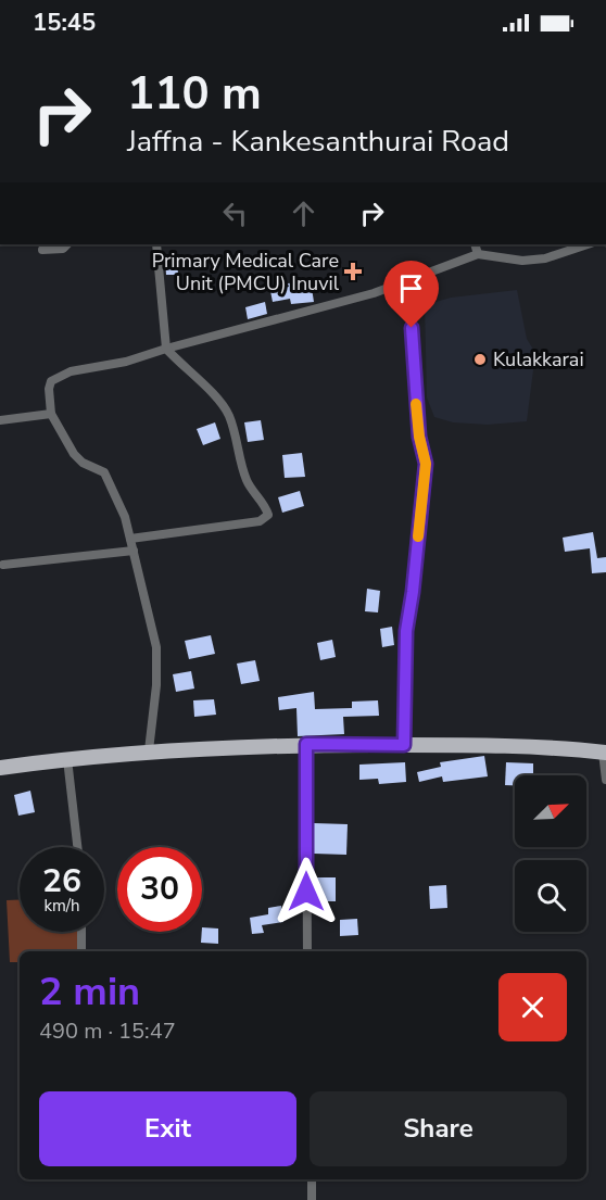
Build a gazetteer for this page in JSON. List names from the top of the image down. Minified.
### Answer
{"places":{"health":["Primary Medical Care Unit (PMCU) Inuvil"],"other":["Kulakkarai"]},"north":"top right","page":{"status":"15:45","turn":["110 m","Jaffna - Kankesanthurai Road"],"speed":"26 km/h","limit":"30","heading":["2 min","490 m · 15:47"],"buttons":["Exit","Share"]}}
